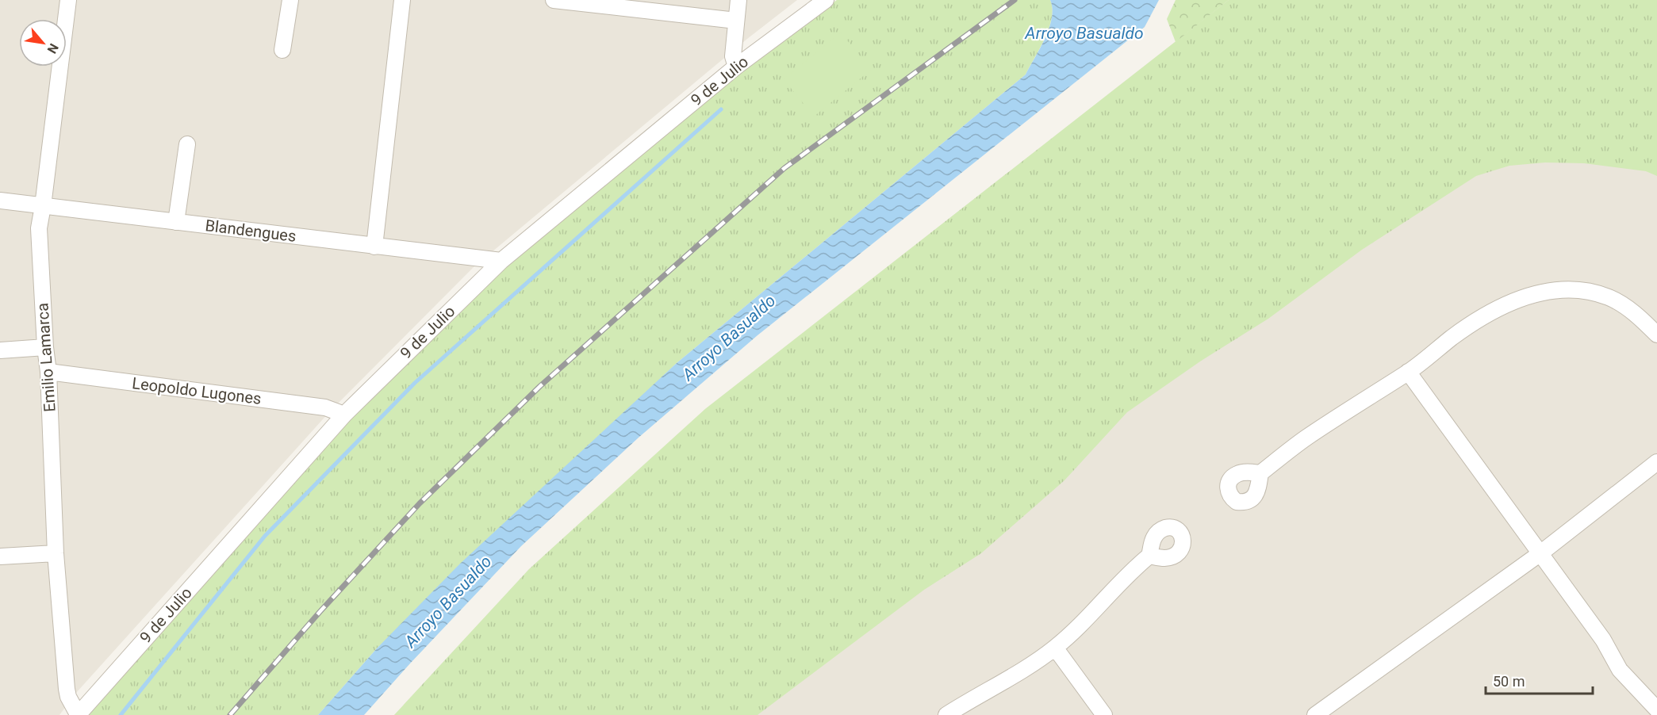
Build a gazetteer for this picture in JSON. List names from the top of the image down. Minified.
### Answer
{"streets":{"street":["9 de Julio","Blandengues","Emilio Lamarca","Leopoldo Lugones"]},"crossings":[["9 de Julio","Blandengues"],["9 de Julio","Emilio Lamarca"],["9 de Julio","Leopoldo Lugones"],["Blandengues","Emilio Lamarca"],["Emilio Lamarca","Leopoldo Lugones"]],"water":["Arroyo Basualdo"],"scale_bar":"50 m","north":"bottom right"}
